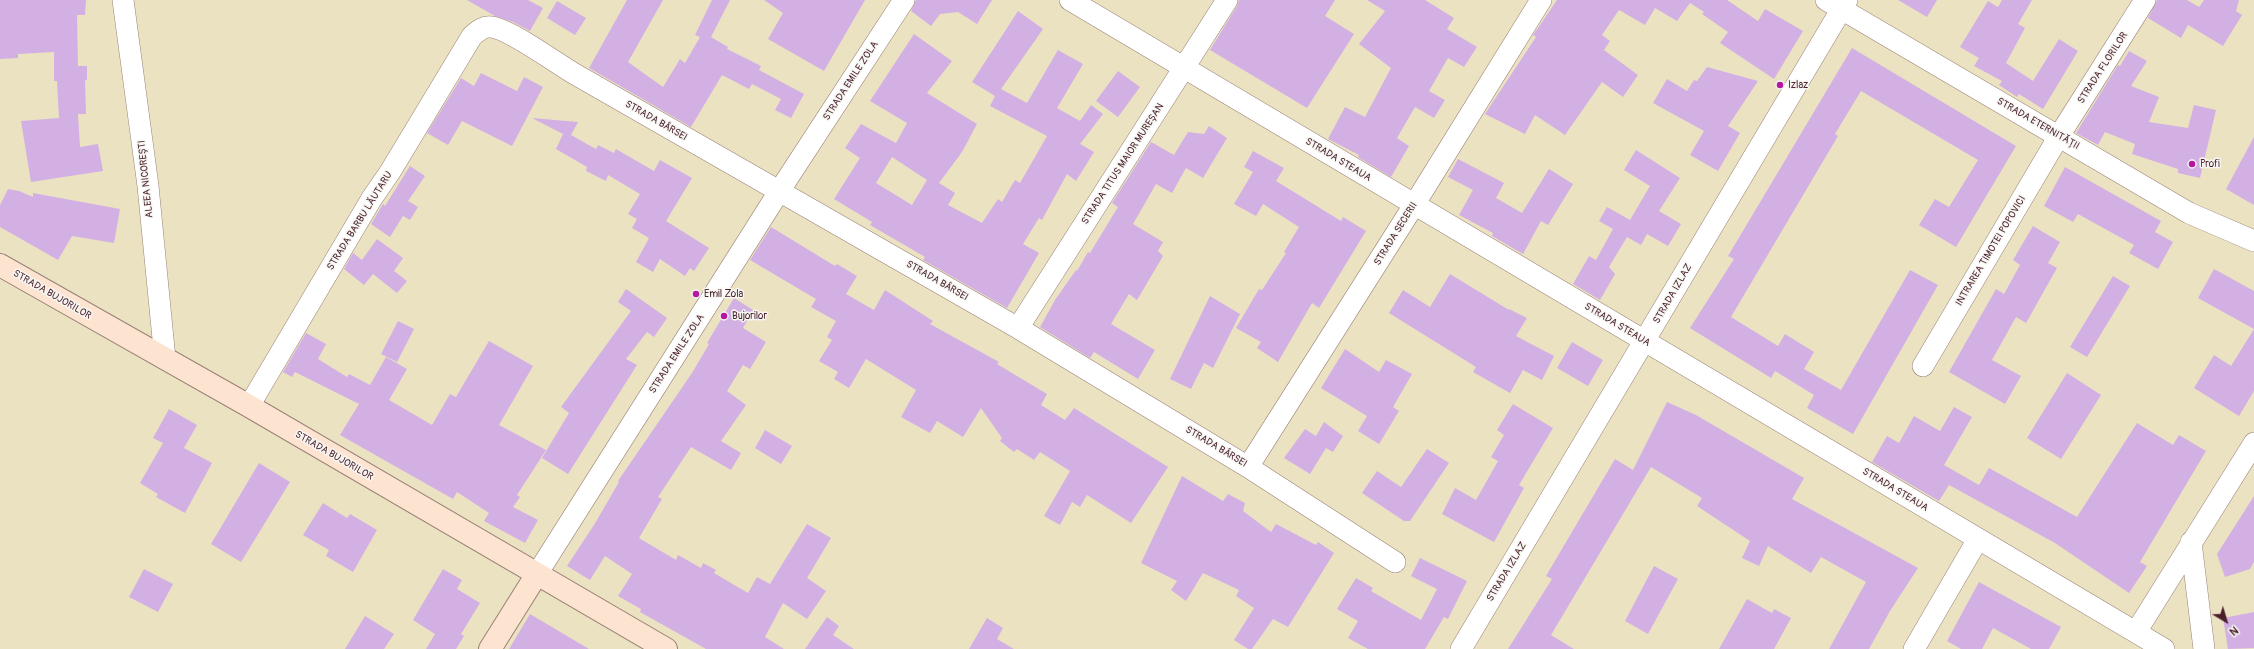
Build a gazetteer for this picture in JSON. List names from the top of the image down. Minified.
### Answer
{"streets":{"main road":["STRADA EMILE ZOLA","STRADA BUJORILOR"],"street":["STRADA FLORILOR","STRADA BÂRSEI","STRADA ETERNITĂȚII","STRADA STEAUA","STRADA TITUS MAIOR MUREȘAN","ALEEA NICOREȘTI","STRADA BARBU LĂUTARU","STRADA SECERII","INTRAREA TIMOTEI POPOVICI","STRADA IZLAZ"]},"crossings":[["STRADA FLORILOR","STRADA ETERNITĂȚII"],["STRADA FLORILOR","INTRAREA TIMOTEI POPOVICI"],["STRADA EMILE ZOLA","STRADA BÂRSEI"],["STRADA EMILE ZOLA","STRADA BUJORILOR"],["STRADA BÂRSEI","STRADA TITUS MAIOR MUREȘAN"],["STRADA BÂRSEI","STRADA BARBU LĂUTARU"],["STRADA BÂRSEI","STRADA SECERII"],["STRADA ETERNITĂȚII","INTRAREA TIMOTEI POPOVICI"],["STRADA ETERNITĂȚII","STRADA IZLAZ"],["STRADA STEAUA","STRADA TITUS MAIOR MUREȘAN"],["STRADA STEAUA","STRADA SECERII"],["STRADA STEAUA","STRADA IZLAZ"],["ALEEA NICOREȘTI","STRADA BUJORILOR"],["STRADA BARBU LĂUTARU","STRADA BUJORILOR"]],"places":["Izlaz","Profi","Emil Zola","Bujorilor"],"north":"bottom right"}
